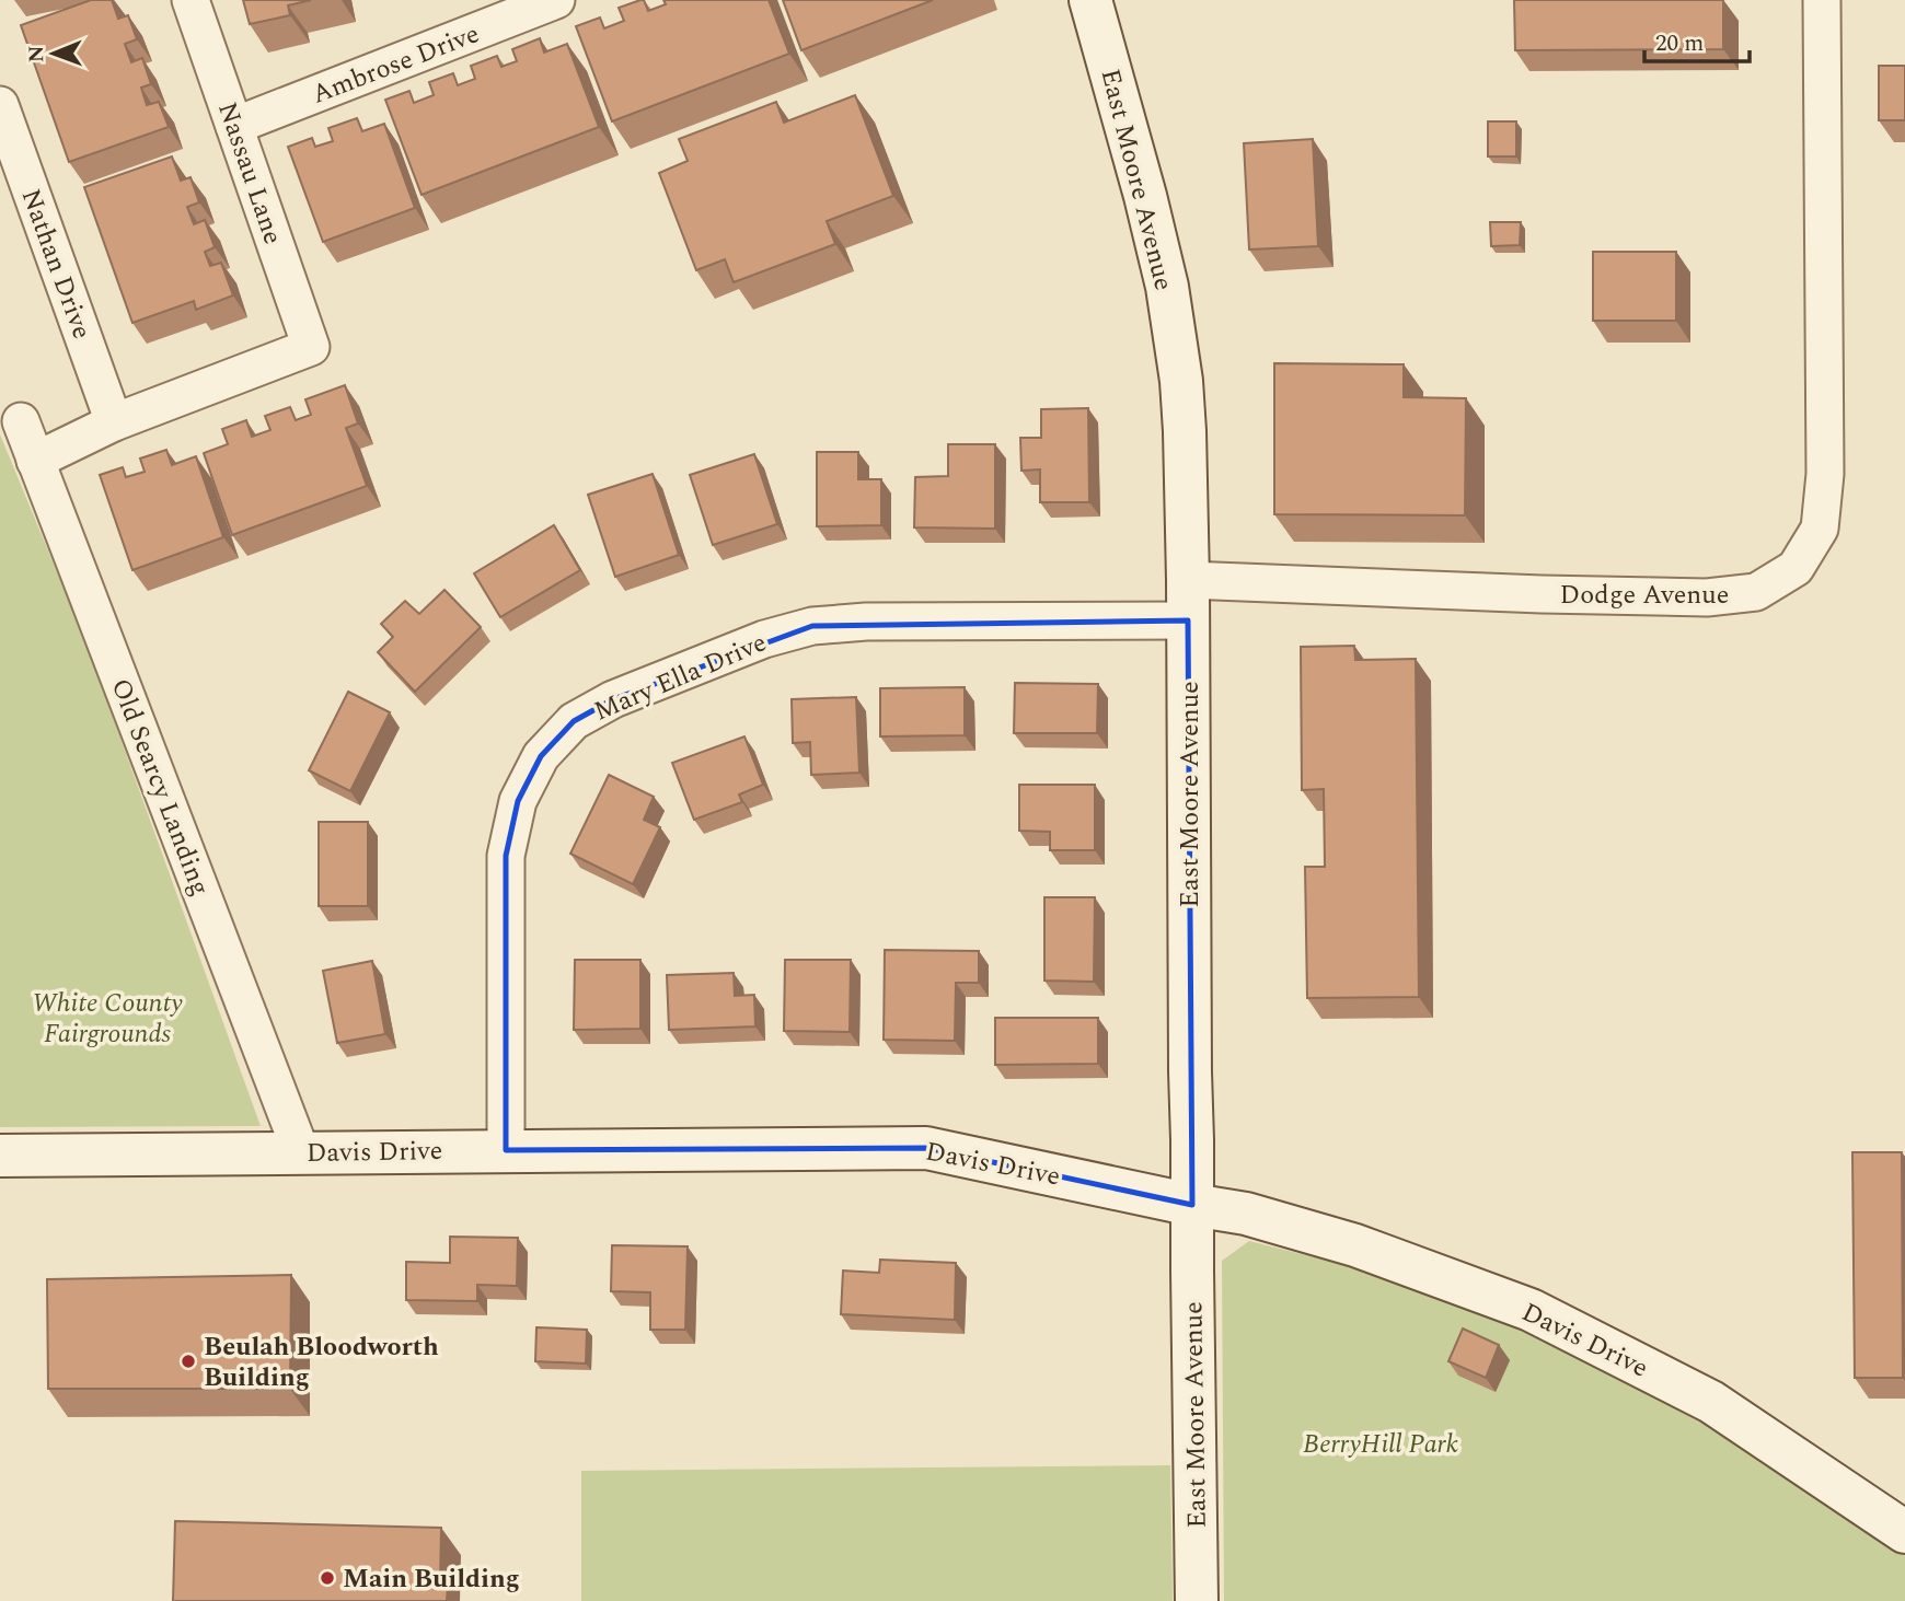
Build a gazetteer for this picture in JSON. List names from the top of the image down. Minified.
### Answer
{"streets":{"street":["Ambrose Drive","Nassau Lane","East Moore Avenue","Nathan Drive","Dodge Avenue","Mary Ella Drive","Old Searcy Landing","Davis Drive"]},"crossings":[["Ambrose Drive","Nassau Lane"],["Nassau Lane","Nathan Drive"],["East Moore Avenue","Dodge Avenue"],["East Moore Avenue","Mary Ella Drive"],["East Moore Avenue","Davis Drive"],["Dodge Avenue","Mary Ella Drive"],["Mary Ella Drive","Davis Drive"],["Old Searcy Landing","Davis Drive"]],"parks":["White County Fairgrounds","BerryHill Park"],"places":["Beulah Bloodworth Building","Main Building"],"scale_bar":"20 m","north":"left"}
